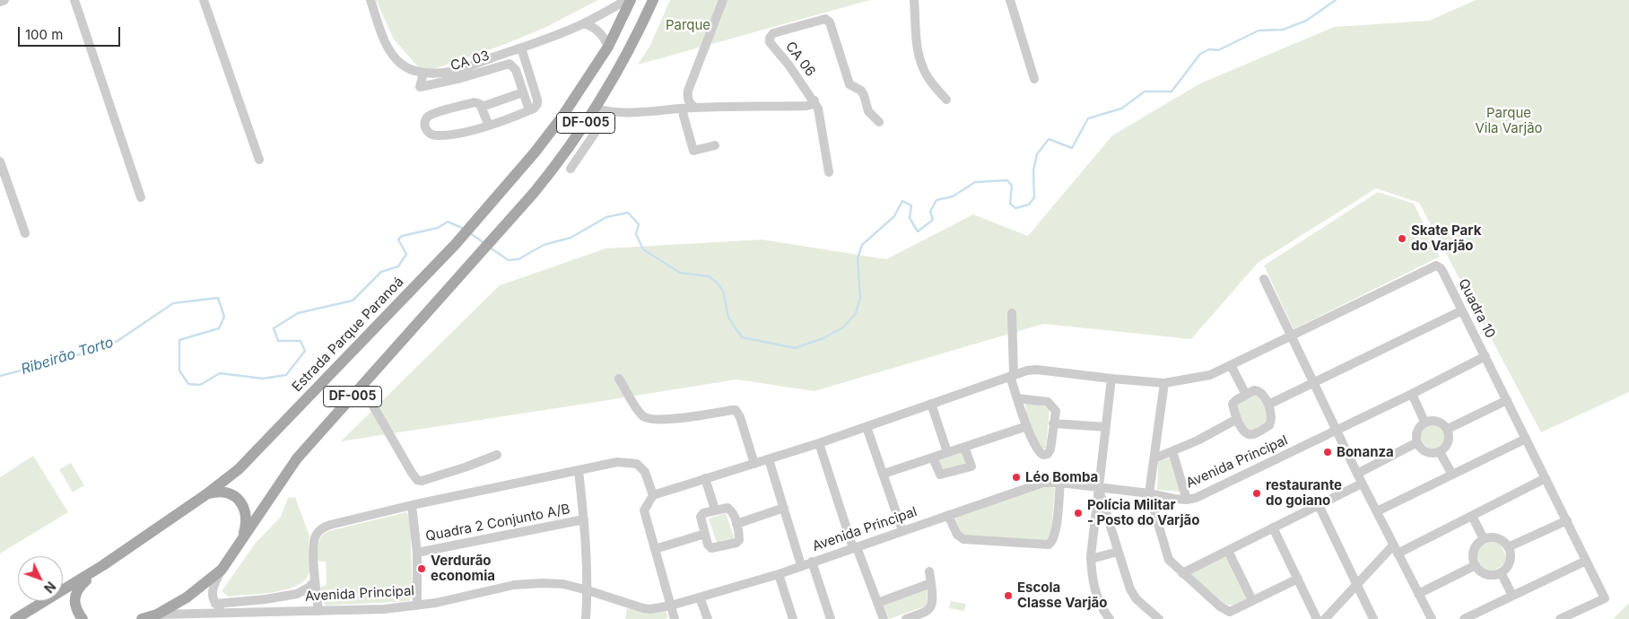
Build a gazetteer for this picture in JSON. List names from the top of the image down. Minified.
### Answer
{"streets":{"main road":["DF-005","Estrada Parque Paranoá"],"street":["CA 06","CA 03","Quadra 10","Avenida Principal","Quadra 2 Conjunto A/B"]},"crossings":[["DF-005","Avenida Principal"],["Quadra 10","Avenida Principal"]],"water":["Ribeirão Torto"],"parks":["Parque","Parque Vila Varjão"],"places":["Skate Park do Varjão","Bonanza","Léo Bomba","restaurante do goiano","Polícia Militar - Posto do Varjão","Verdurão economia","Escola Classe Varjão"],"scale_bar":"100 m","north":"bottom right"}
